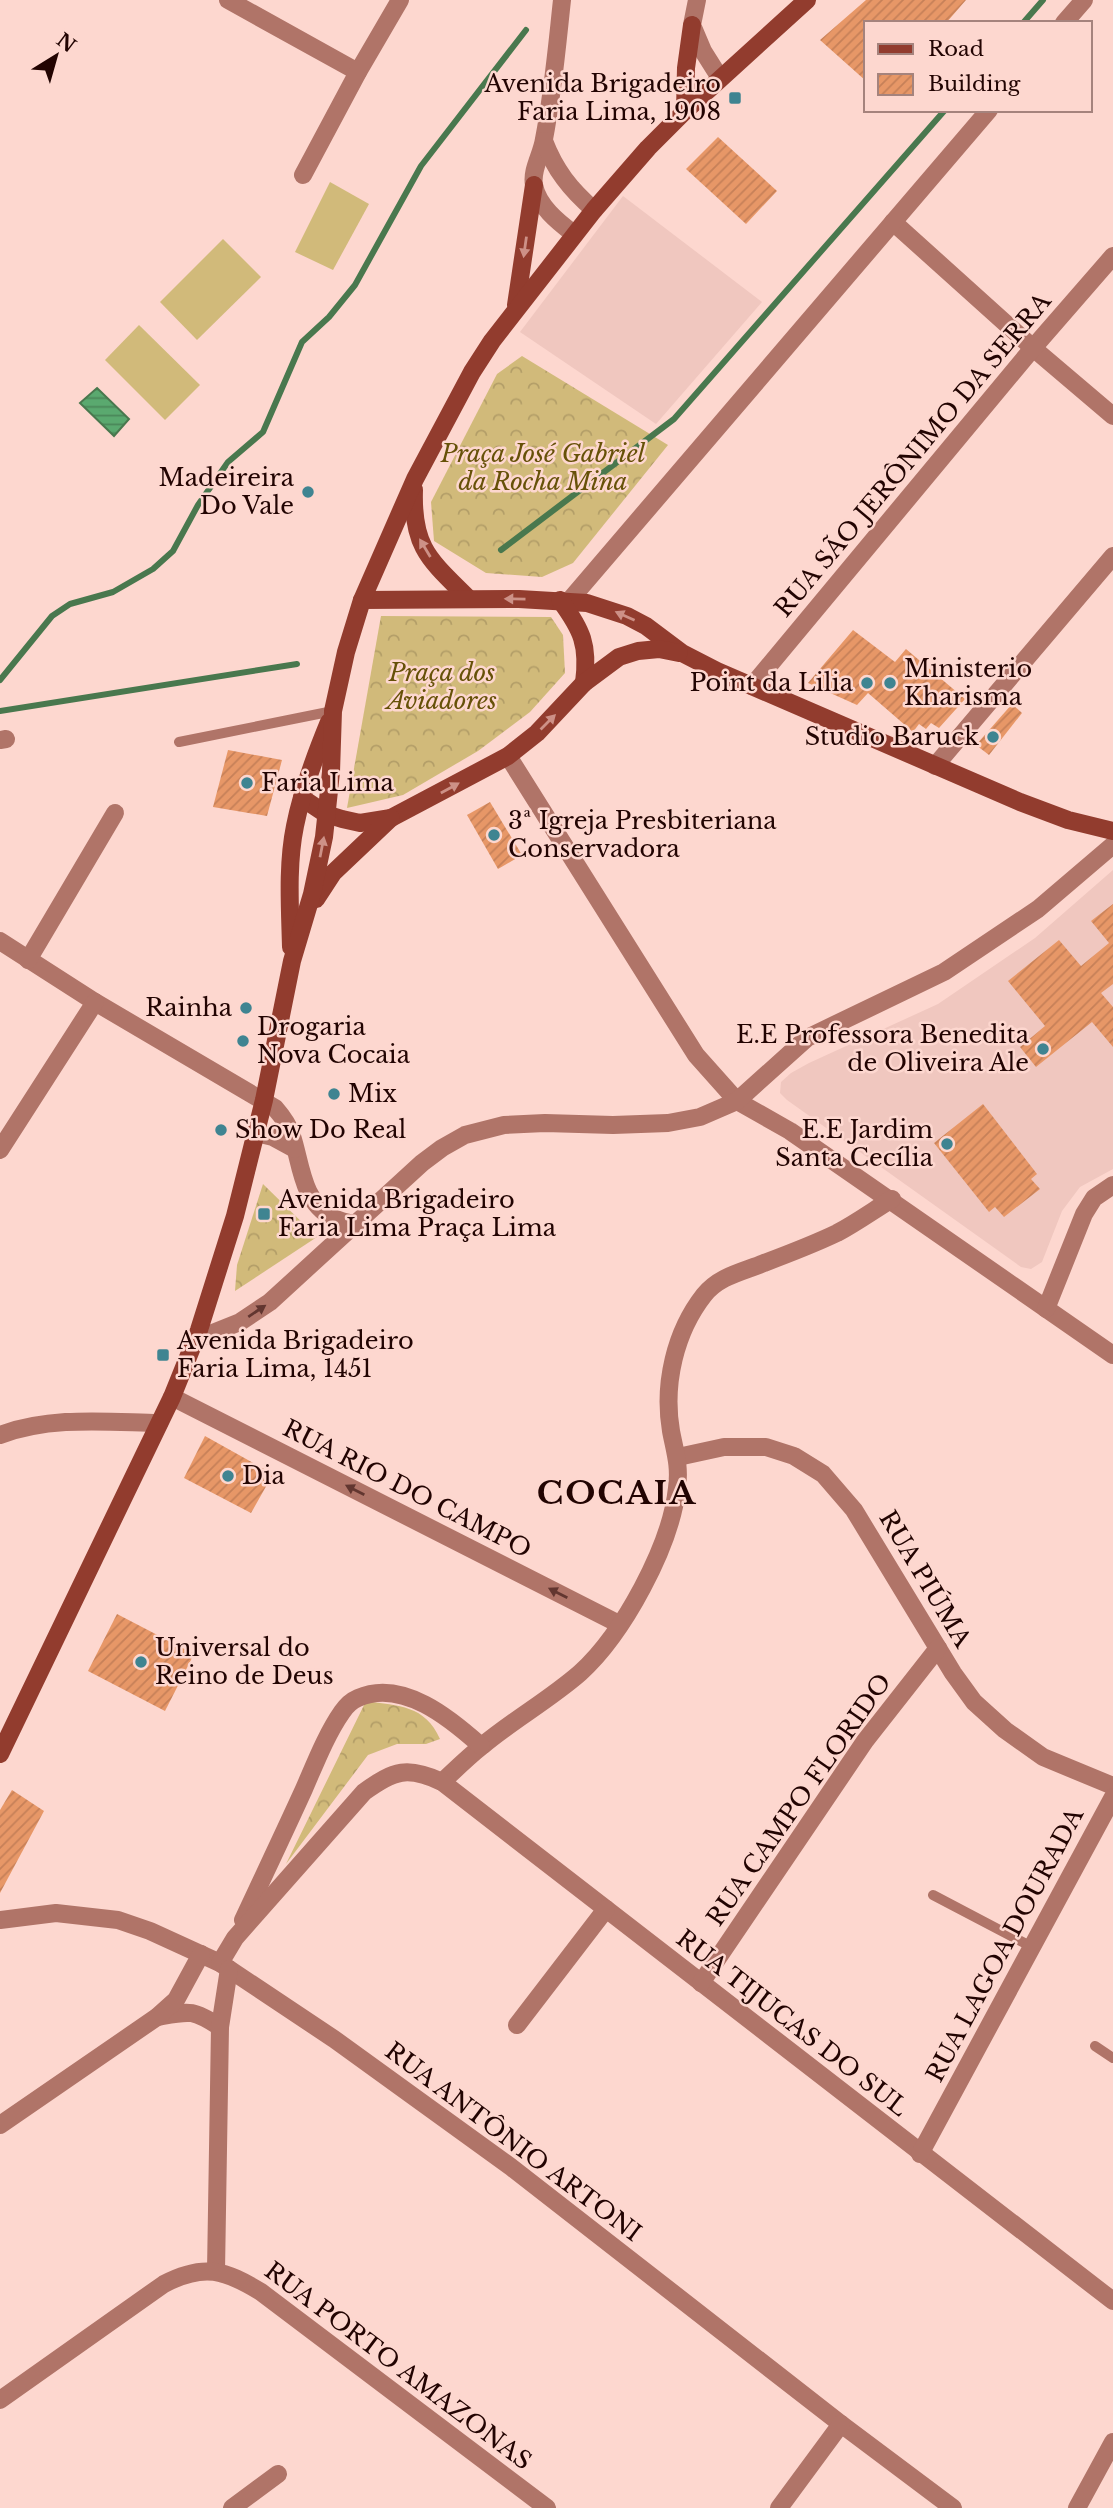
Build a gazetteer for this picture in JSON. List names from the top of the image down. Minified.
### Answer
{"streets":{"street":["RUA SÃO JERÔNIMO DA SERRA","RUA RIO DO CAMPO","RUA PIÚMA","RUA CAMPO FLORIDO","RUA LAGOA DOURADA","RUA TIJUCAS DO SUL","RUA ANTÔNIO ARTONI","RUA PORTO AMAZONAS"]},"crossings":[["RUA PIÚMA","RUA CAMPO FLORIDO"],["RUA CAMPO FLORIDO","RUA TIJUCAS DO SUL"],["RUA LAGOA DOURADA","RUA TIJUCAS DO SUL"]],"one_way":["RUA RIO DO CAMPO"],"districts":["COCAIA"],"parks":["Praça José Gabriel da Rocha Mina","Praça dos Aviadores"],"places":{"transit":["Avenida Brigadeiro Faria Lima, 1908","Avenida Brigadeiro Faria Lima Praça Lima","Avenida Brigadeiro Faria Lima, 1451"],"other":["Madeireira Do Vale","Point da Lilia","Ministerio Kharisma","Studio Baruck","Faria Lima","3ª Igreja Presbiteriana Conservadora","Rainha","Drogaria Nova Cocaia","E.E Professora Benedita de Oliveira Ale","Mix","Show Do Real","E.E Jardim Santa Cecília","Dia","Universal do Reino de Deus"]},"legend":["Road","Building"],"north":"top right"}
